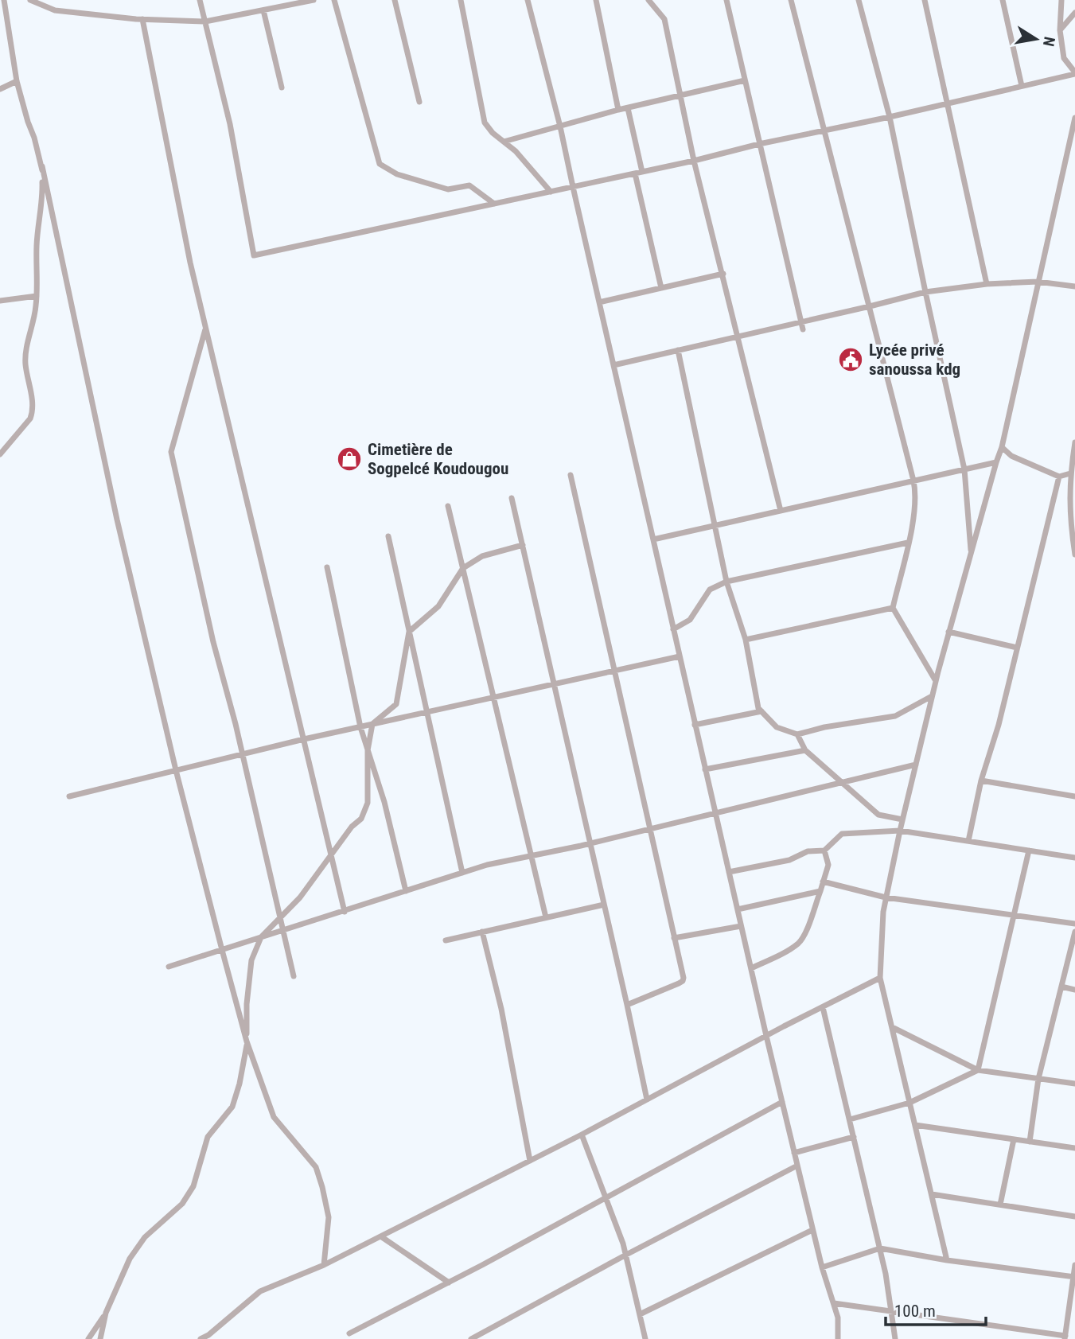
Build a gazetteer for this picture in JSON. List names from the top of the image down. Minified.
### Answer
{"places":{"public building":["Lycée privé sanoussa kdg"],"shop":["Cimetière de Sogpelcé Koudougou"]},"scale_bar":"100 m","north":"right"}
